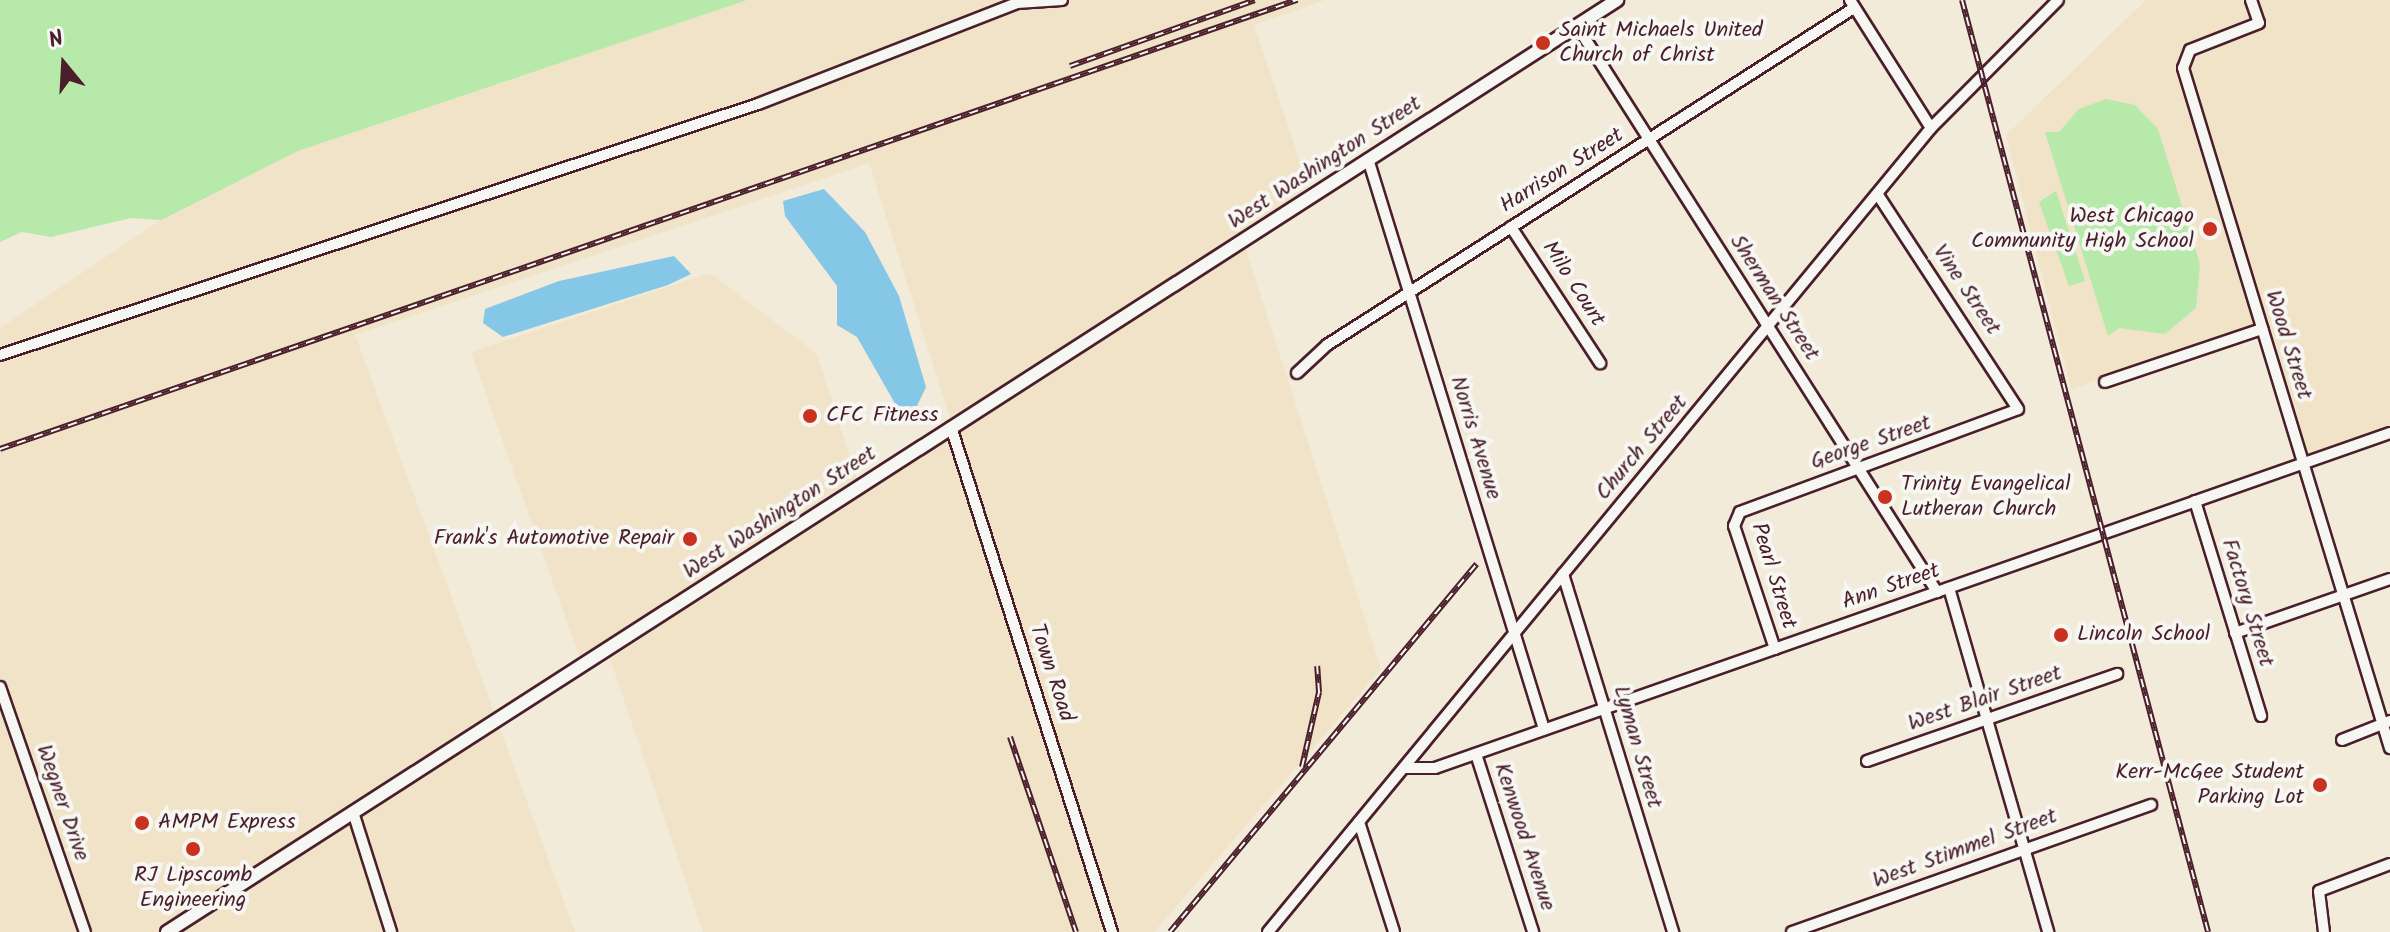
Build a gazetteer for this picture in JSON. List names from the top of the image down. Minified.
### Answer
{"streets":{"main road":["West Washington Street"],"street":["Harrison Street","Milo Court","Vine Street","Sherman Street","Wood Street","Norris Avenue","George Street","Church Street","Pearl Street","Ann Street","Factory Street","Town Road","West Blair Street","Lyman Street","Wegner Drive","Kenwood Avenue","West Stimmel Street"]},"crossings":[["West Washington Street","Sherman Street"],["West Washington Street","Norris Avenue"],["West Washington Street","Town Road"],["Harrison Street","Milo Court"],["Harrison Street","Sherman Street"],["Harrison Street","Norris Avenue"],["Vine Street","George Street"],["Vine Street","Church Street"],["Sherman Street","George Street"],["Sherman Street","Church Street"],["Sherman Street","Ann Street"],["Wood Street","Ann Street"],["Norris Avenue","Church Street"],["Norris Avenue","Ann Street"],["George Street","Pearl Street"],["Church Street","Ann Street"],["Church Street","Lyman Street"],["Pearl Street","Ann Street"],["Ann Street","Factory Street"],["Ann Street","Lyman Street"],["Ann Street","Kenwood Avenue"]],"places":["Saint Michaels United Church of Christ","West Chicago Community High School","CFC Fitness","Trinity Evangelical Lutheran Church","Frank's Automotive Repair","Lincoln School","Kerr-McGee Student Parking Lot","AMPM Express","RJ Lipscomb Engineering"],"north":"top"}
